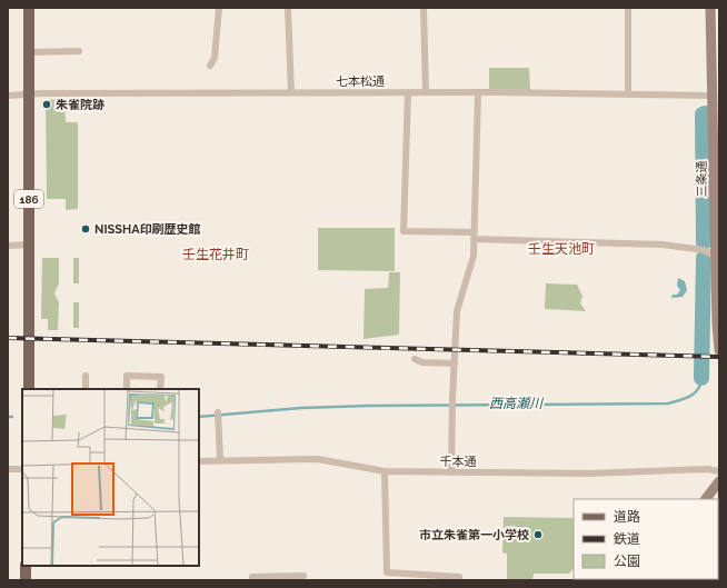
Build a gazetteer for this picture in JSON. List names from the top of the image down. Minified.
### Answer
{"streets":{"main road":["三条通","186"],"street":["七本松通","千本通"]},"crossings":[["七本松通","三条通"],["七本松通","186"]],"districts":["壬生天池町","壬生花井町"],"water":["西高瀬川"],"places":["朱雀院跡","NISSHA印刷歴史館","市立朱雀第一小学校"],"legend":["道路","鉄道","公園"]}
